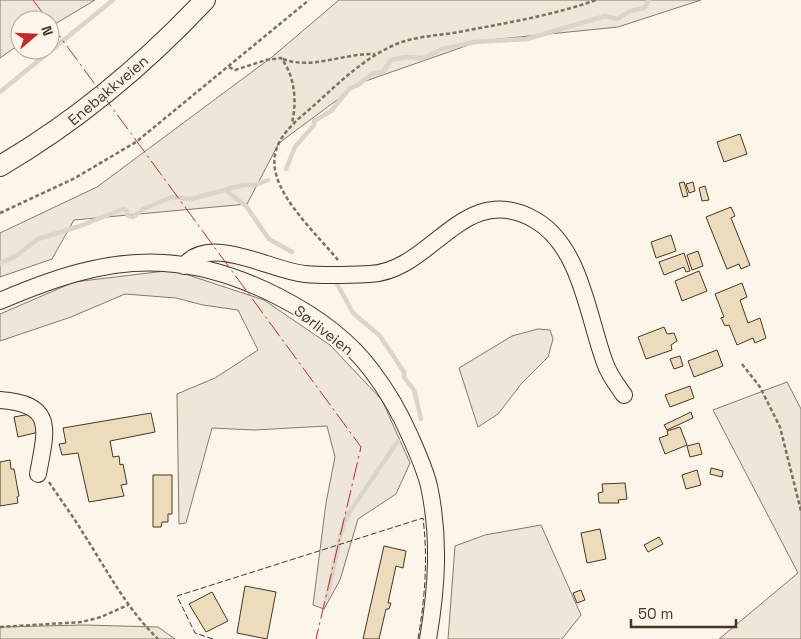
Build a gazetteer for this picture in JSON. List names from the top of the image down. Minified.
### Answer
{"streets":{"main road":["Enebakkveien"],"street":["Sørliveien"]},"scale_bar":"50 m","north":"right"}
